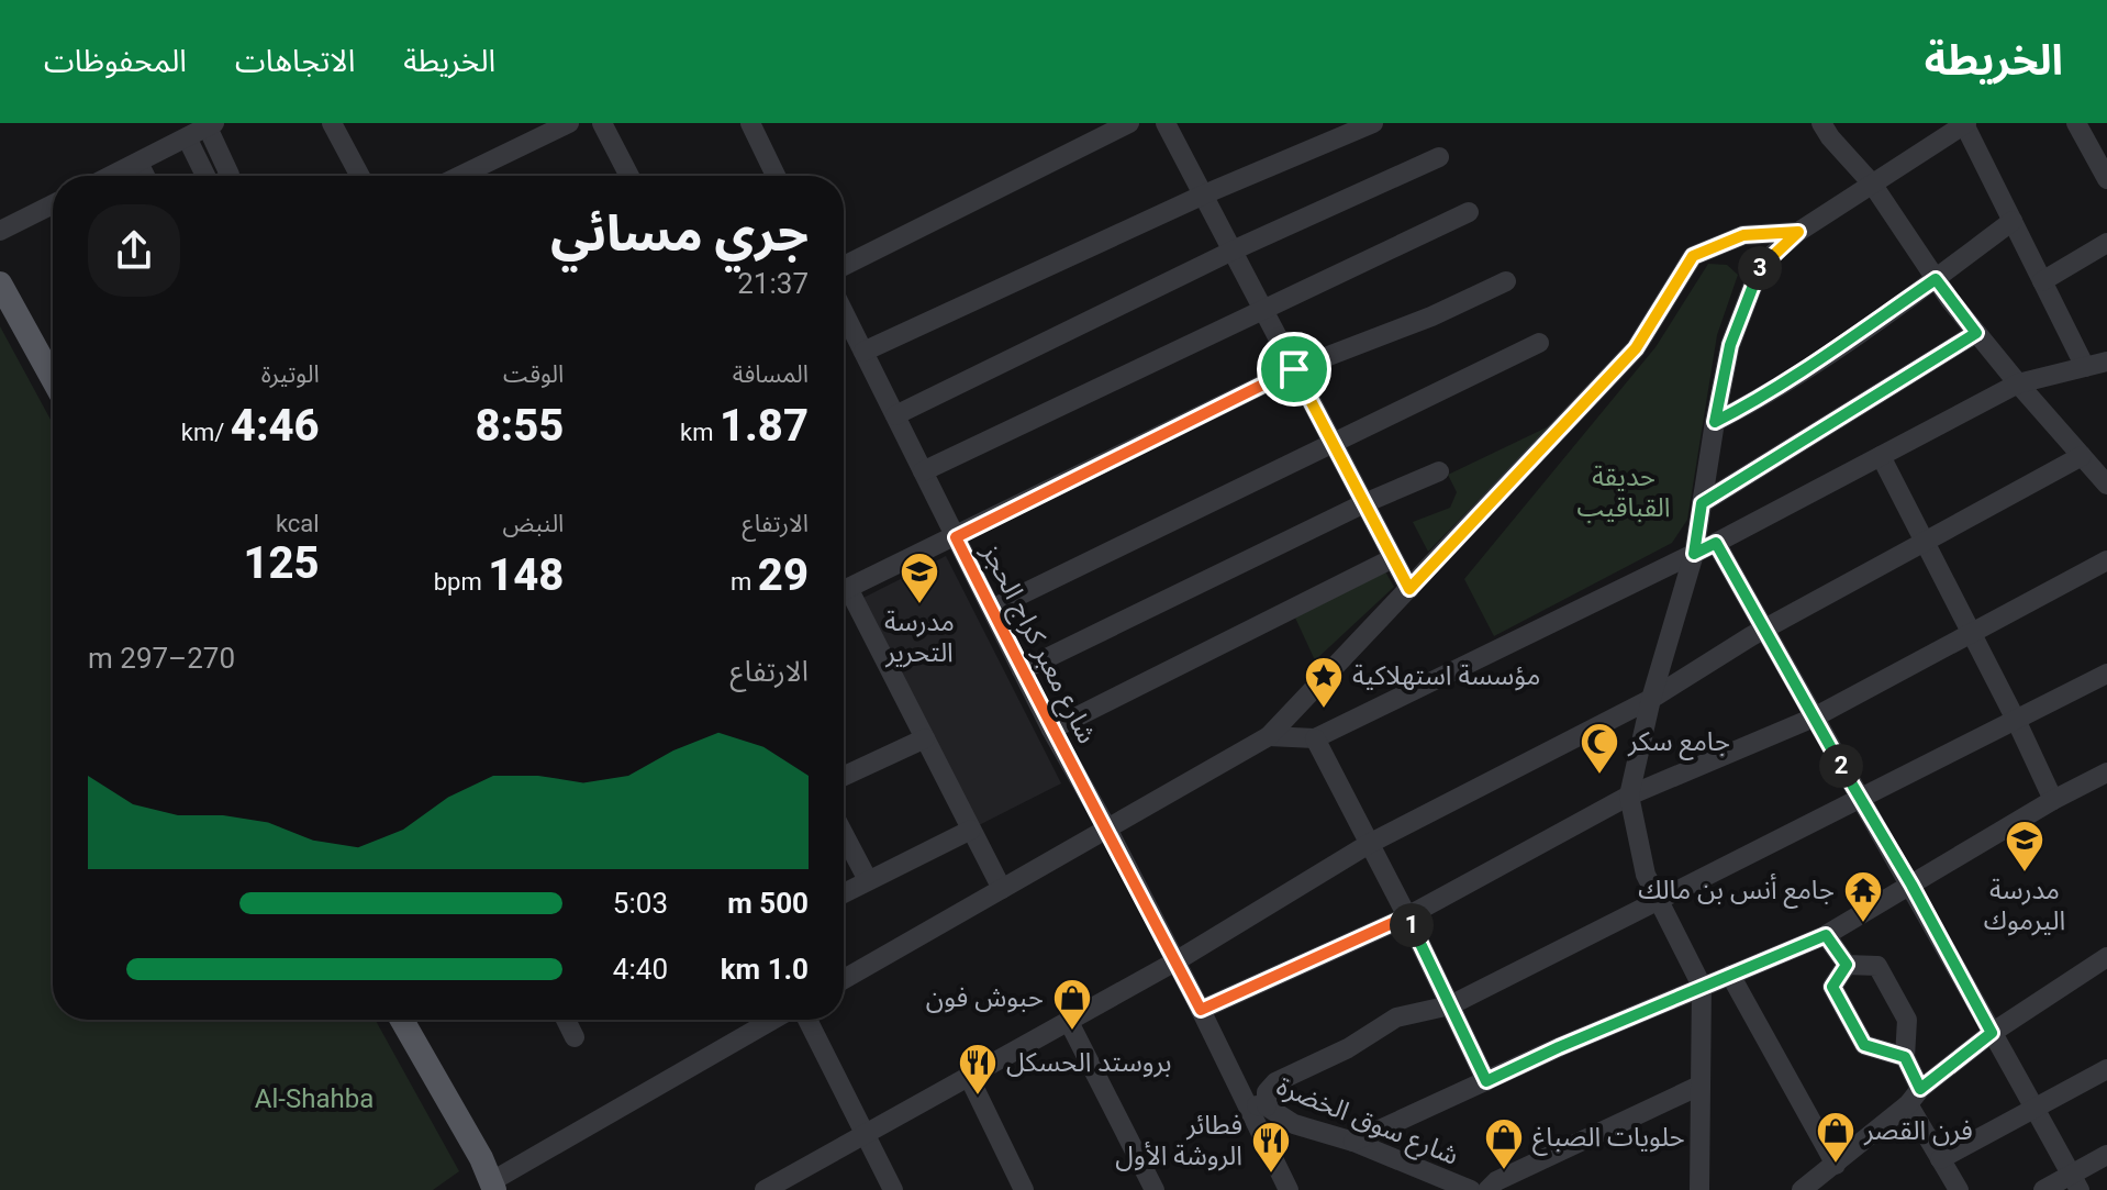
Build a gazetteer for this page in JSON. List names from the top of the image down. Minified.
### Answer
{"streets":{"street":["شارع معبر كراج الحجز","شارع سوق الخضرة"]},"crossings":[["شارع معبر كراج الحجز","شارع سوق الخضرة"]],"parks":["حديقة القباقيب","Al-Shahba"],"places":{"school or university":["مدرسة التحرير","مدرسة اليرموك"],"place":["مؤسسة استهلاكية"],"mosque":["جامع سكر"],"temple":["جامع أنس بن مالك"],"shop":["حبوش فون","فرن القصر","حلويات الصباغ"],"restaurant":["بروستد الحسكل","فطائر الروشة الأول"]},"page":{"header":"الخريطة","nav":["الخريطة","الاتجاهات","المحفوظات"],"heading":["جري مسائي","21:37"],"pins":["3","2","1"],"stats":[["المسافة","1.87 km"],["الوقت","8:55"],["الوتيرة","4:46 /km"],["الارتفاع","29 m"],["النبض","148 bpm"],["kcal","125"]],"chart":["الارتفاع","270–297 m"],"list":[{"name":"500 m","note":"5:03"},{"name":"1.0 km","note":"4:40"}]}}
